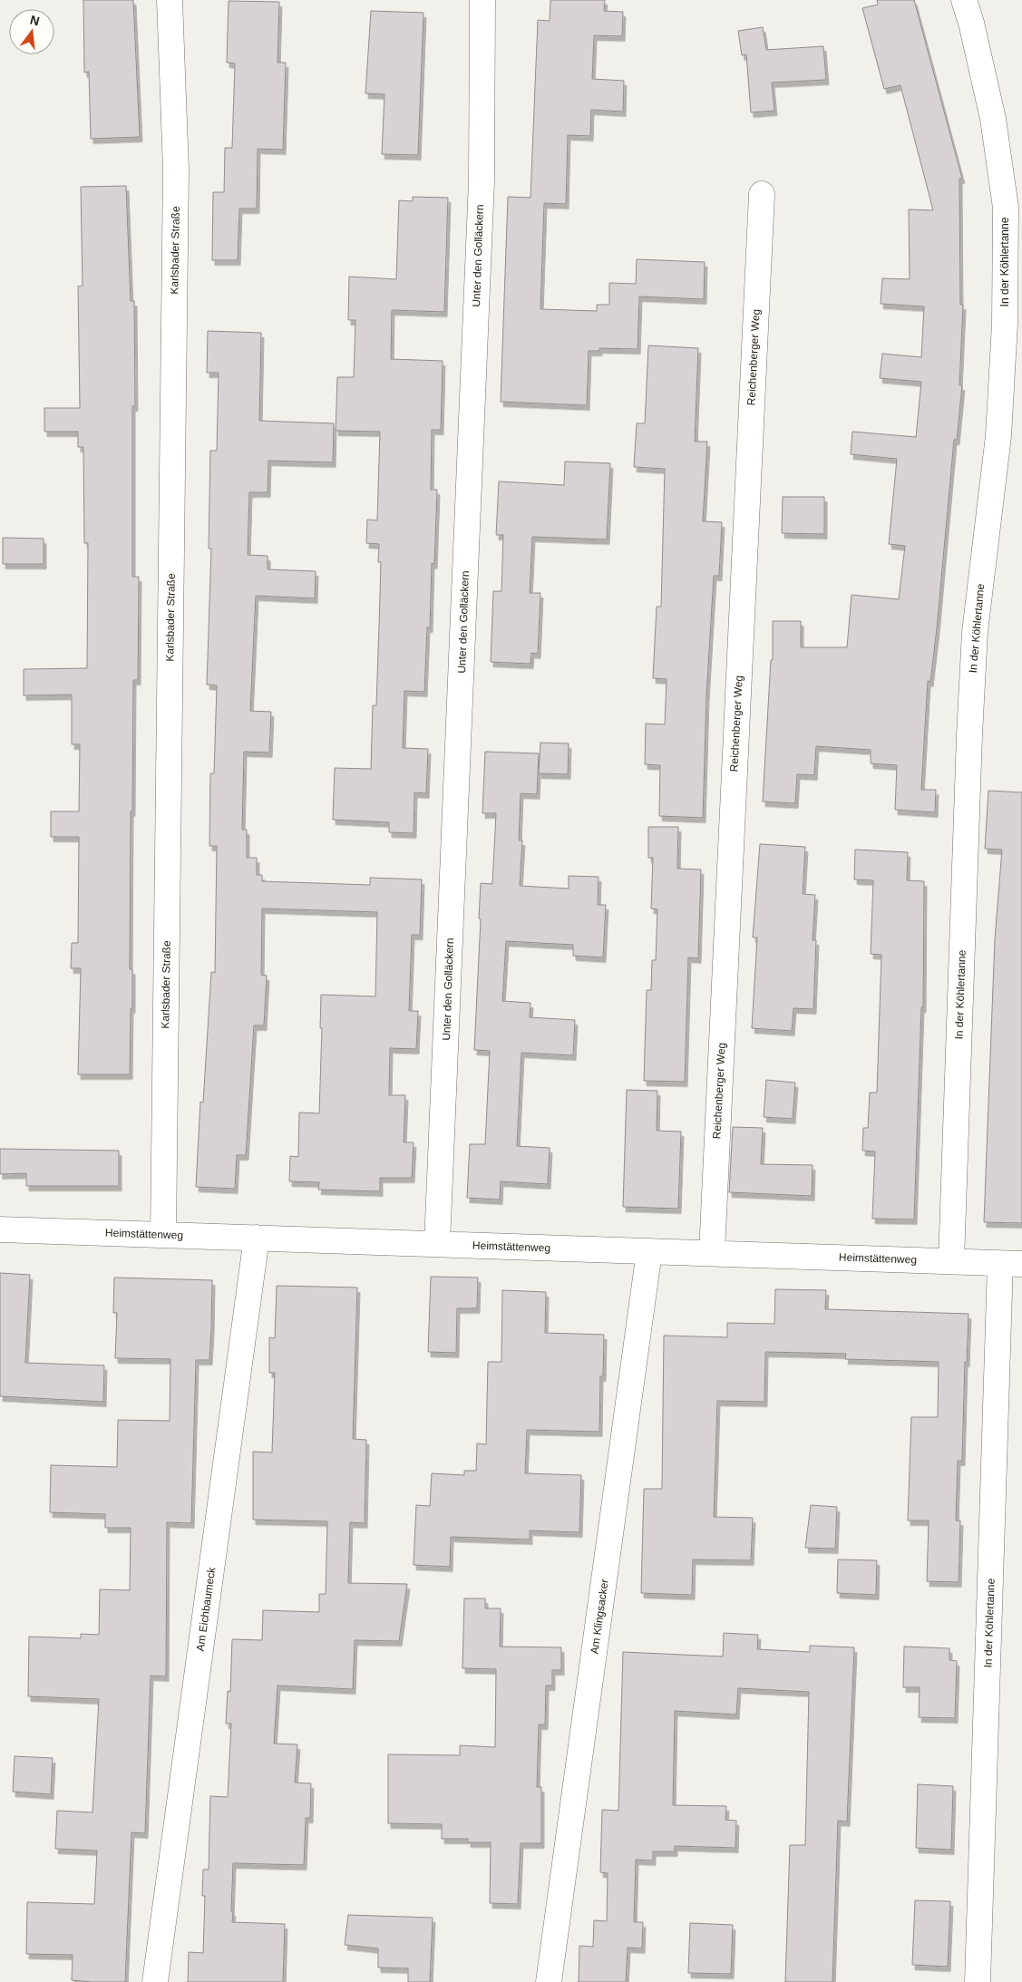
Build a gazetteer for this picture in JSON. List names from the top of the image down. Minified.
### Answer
{"streets":{"street":["Karlsbader Straße","Unter den Golläckern","In der Köhlertanne","Reichenberger Weg","Heimstättenweg","Am Eichbaumeck","Am Klingsacker"]},"crossings":[["Karlsbader Straße","Heimstättenweg"],["Unter den Golläckern","Heimstättenweg"],["In der Köhlertanne","Heimstättenweg"],["Reichenberger Weg","Heimstättenweg"],["Heimstättenweg","Am Eichbaumeck"],["Heimstättenweg","Am Klingsacker"]],"north":"top"}
